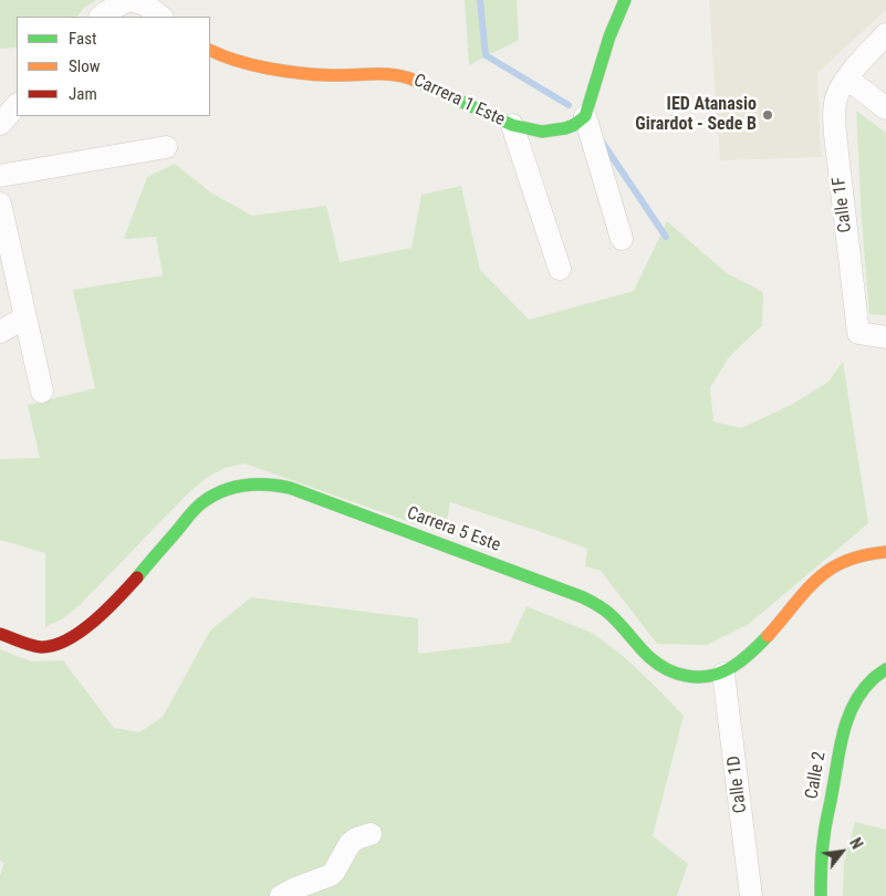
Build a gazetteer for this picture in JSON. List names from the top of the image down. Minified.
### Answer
{"streets":{"street":["Carrera 1 Este","Calle 1F","Carrera 5 Este","Calle 2","Calle 1D"]},"crossings":[["Carrera 5 Este","Calle 1D"]],"places":["IED Atanasio Girardot - Sede B"],"legend":["Fast","Slow","Jam"],"north":"top right"}
